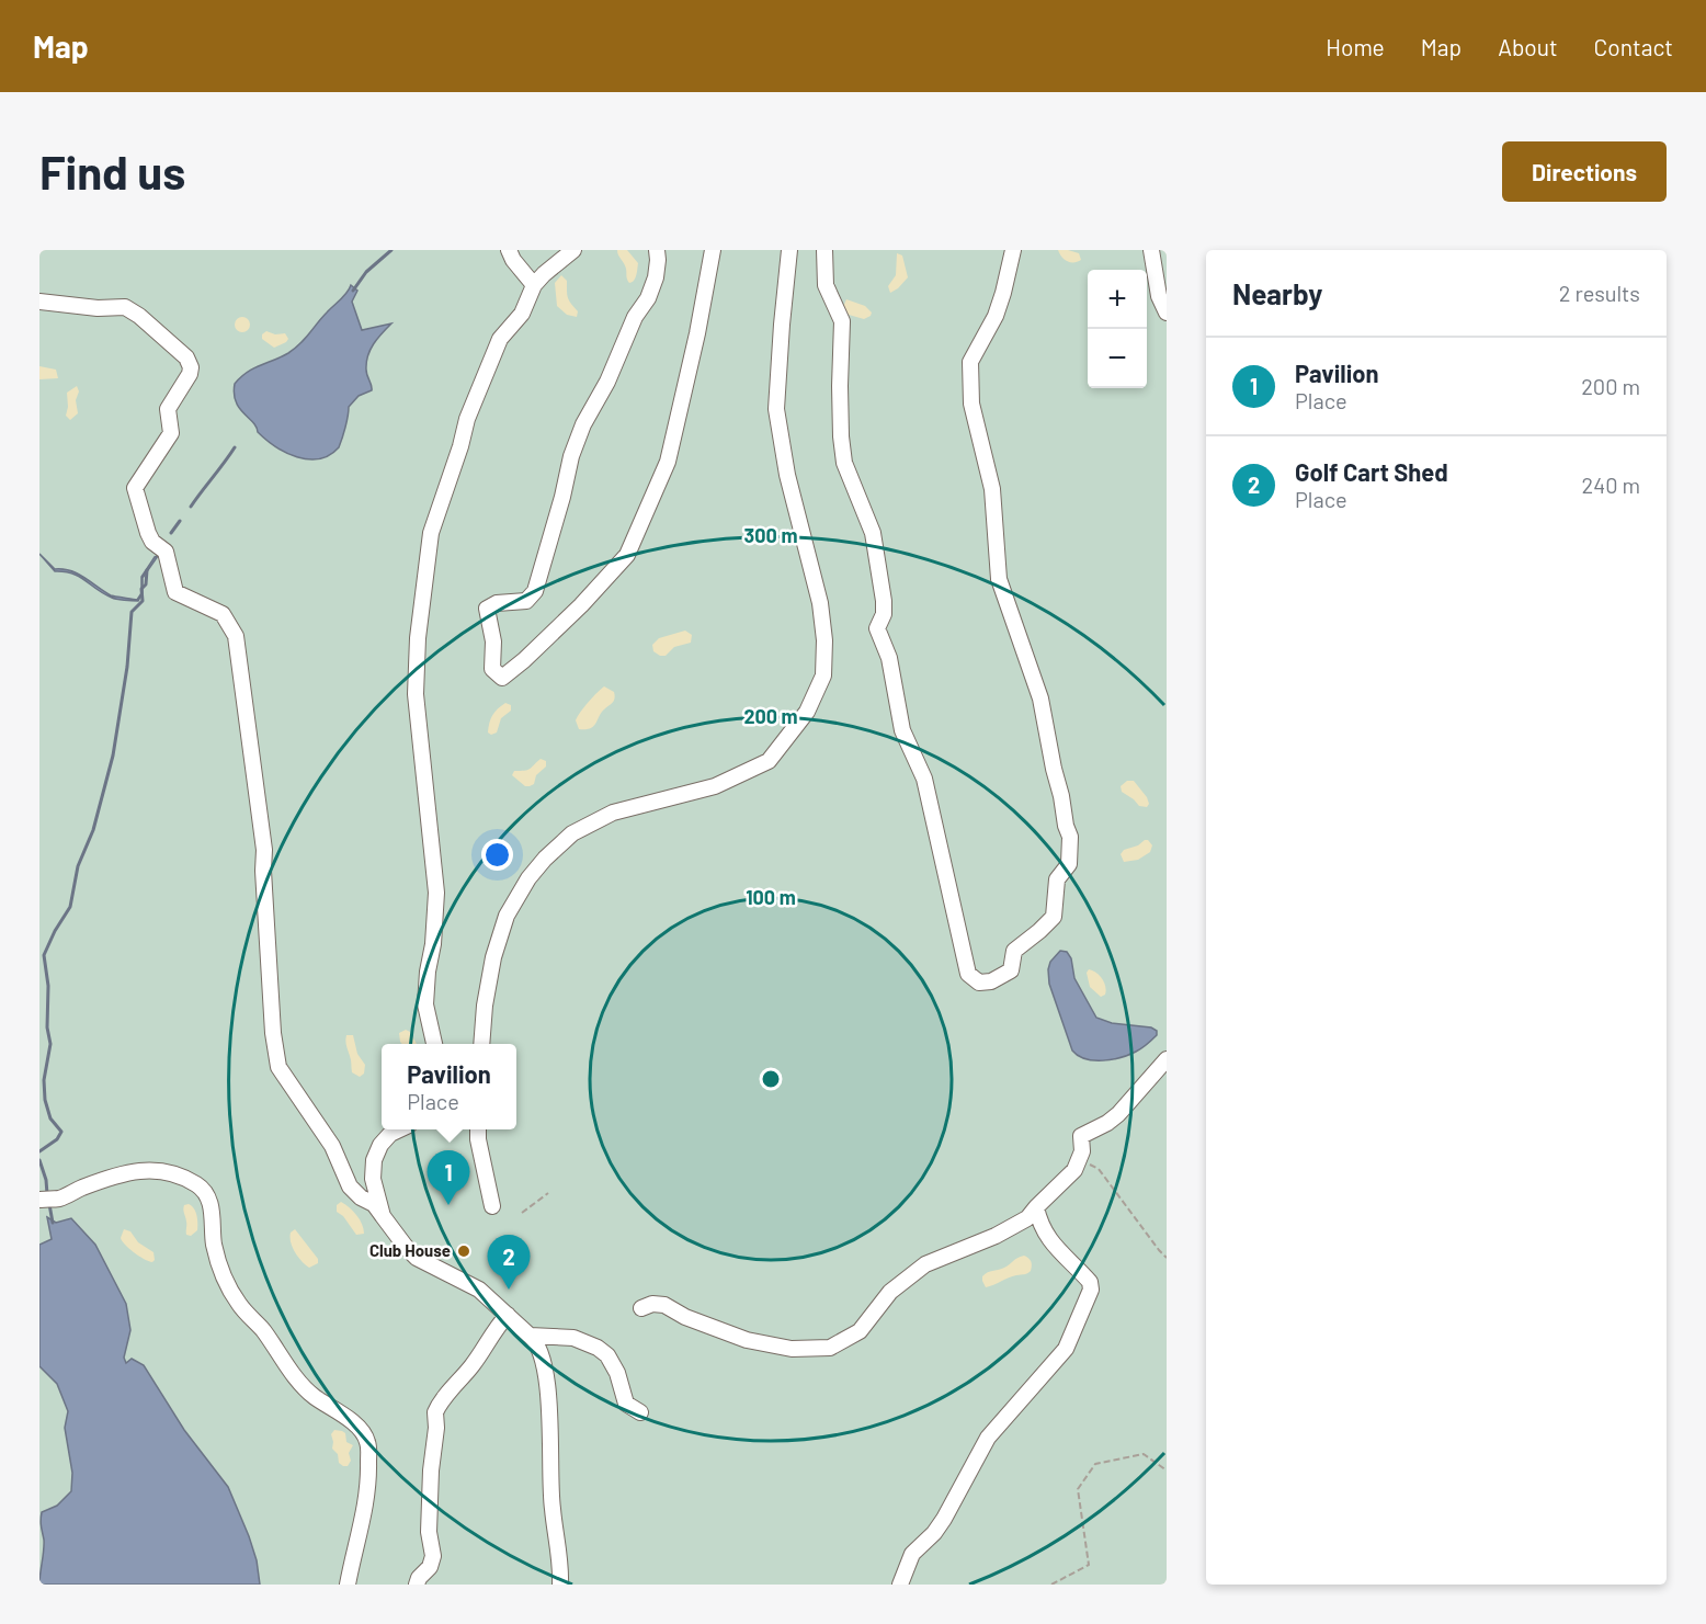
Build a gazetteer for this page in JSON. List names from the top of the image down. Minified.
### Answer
{"places":["Club House"],"page":{"header":"Map","nav":["Home","Map","About","Contact"],"buttons":"Directions","title":"Find us","heading":["Nearby","2 results"],"map_buttons":["+","−"],"list":[{"mark":"1","name":"Pavilion","note":"Place","value":"200 m"},{"mark":"2","name":"Golf Cart Shed","note":"Place","value":"240 m"}],"popup":["Pavilion","Place"],"pins":["1","2"]},"rings":["300 m","200 m","100 m"]}
